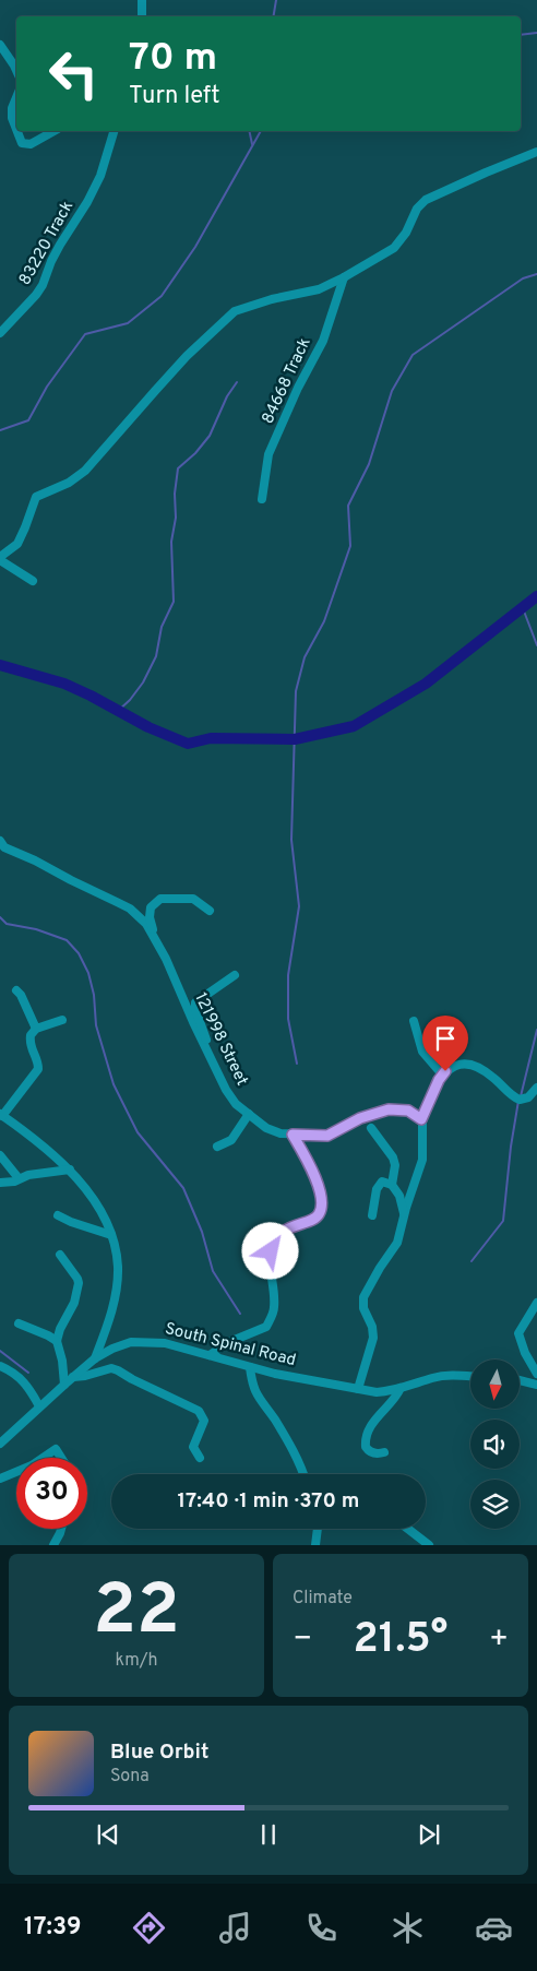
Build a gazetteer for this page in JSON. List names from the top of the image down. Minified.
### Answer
{"streets":{"street":["83220 Track","84668 Track","121998 Street","South Spinal Road"]},"north":"bottom","page":{"turn":["70 m","Turn left"],"limit":"30","trip":"17:40 · 1 min · 370 m","tile":[["22","km/h"],"Climate"],"heat":["−","21.5°","+"],"song":["Blue Orbit","Sona"],"tabs":"17:39"}}
